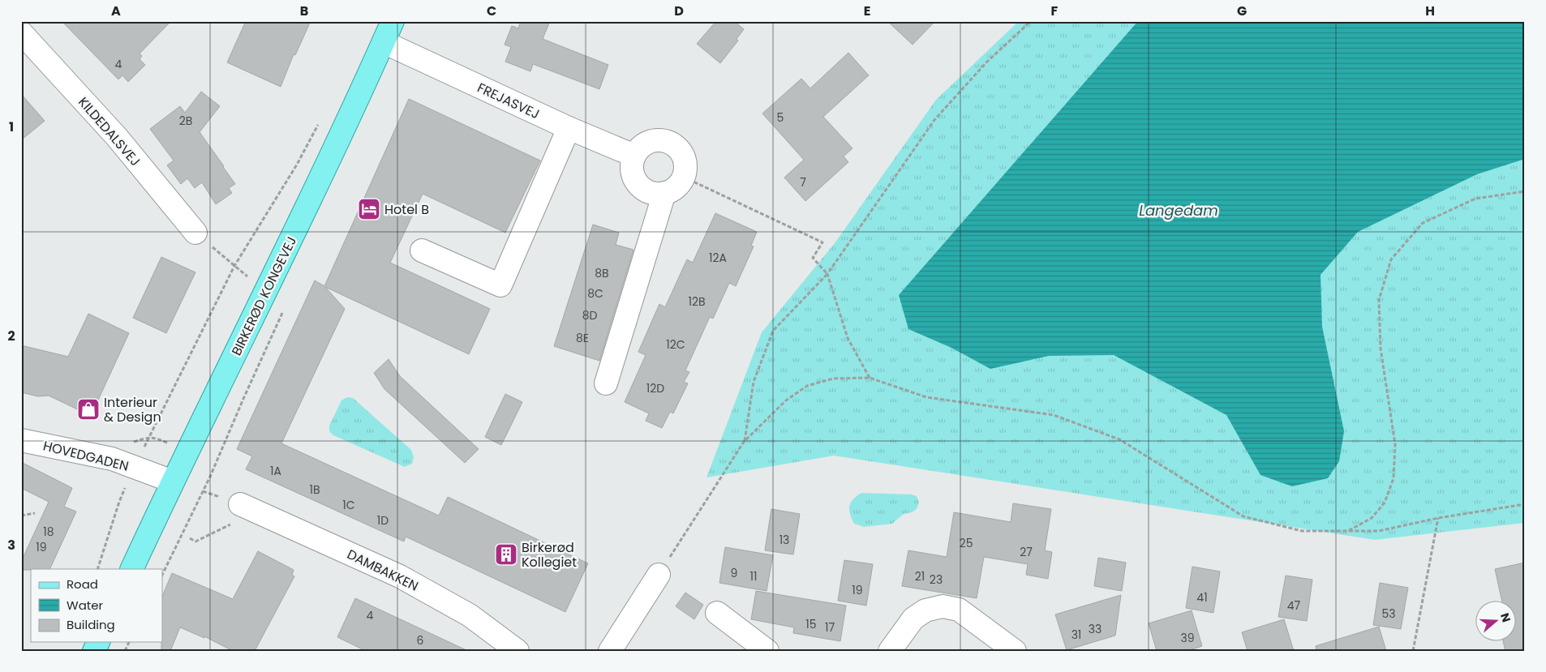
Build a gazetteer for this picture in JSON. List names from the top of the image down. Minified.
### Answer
{"streets":{"main road":["BIRKERØD KONGEVEJ"],"street":["FREJASVEJ","KILDEDALSVEJ","HOVEDGADEN","DAMBAKKEN"]},"crossings":[["FREJASVEJ","BIRKERØD KONGEVEJ"],["BIRKERØD KONGEVEJ","HOVEDGADEN"]],"water":["Langedam"],"places":{"hotel":["Hotel B"],"shop":["Interieur & Design"],"building":["Birkerød Kollegiet"]},"house_numbers":["4","5","2B","7","12A","8B","8C","12B","8D","8E","12C","12D","1A","1B","1C","1D","18","13","25","19","27","9","11","21","23","19","41","47","53","4","15","17","33","31","39","6"],"legend":["Road","Water","Building"],"north":"right","grid":{"columns":["A","B","C","D","E","F","G","H"],"rows":["1","2","3"]}}
